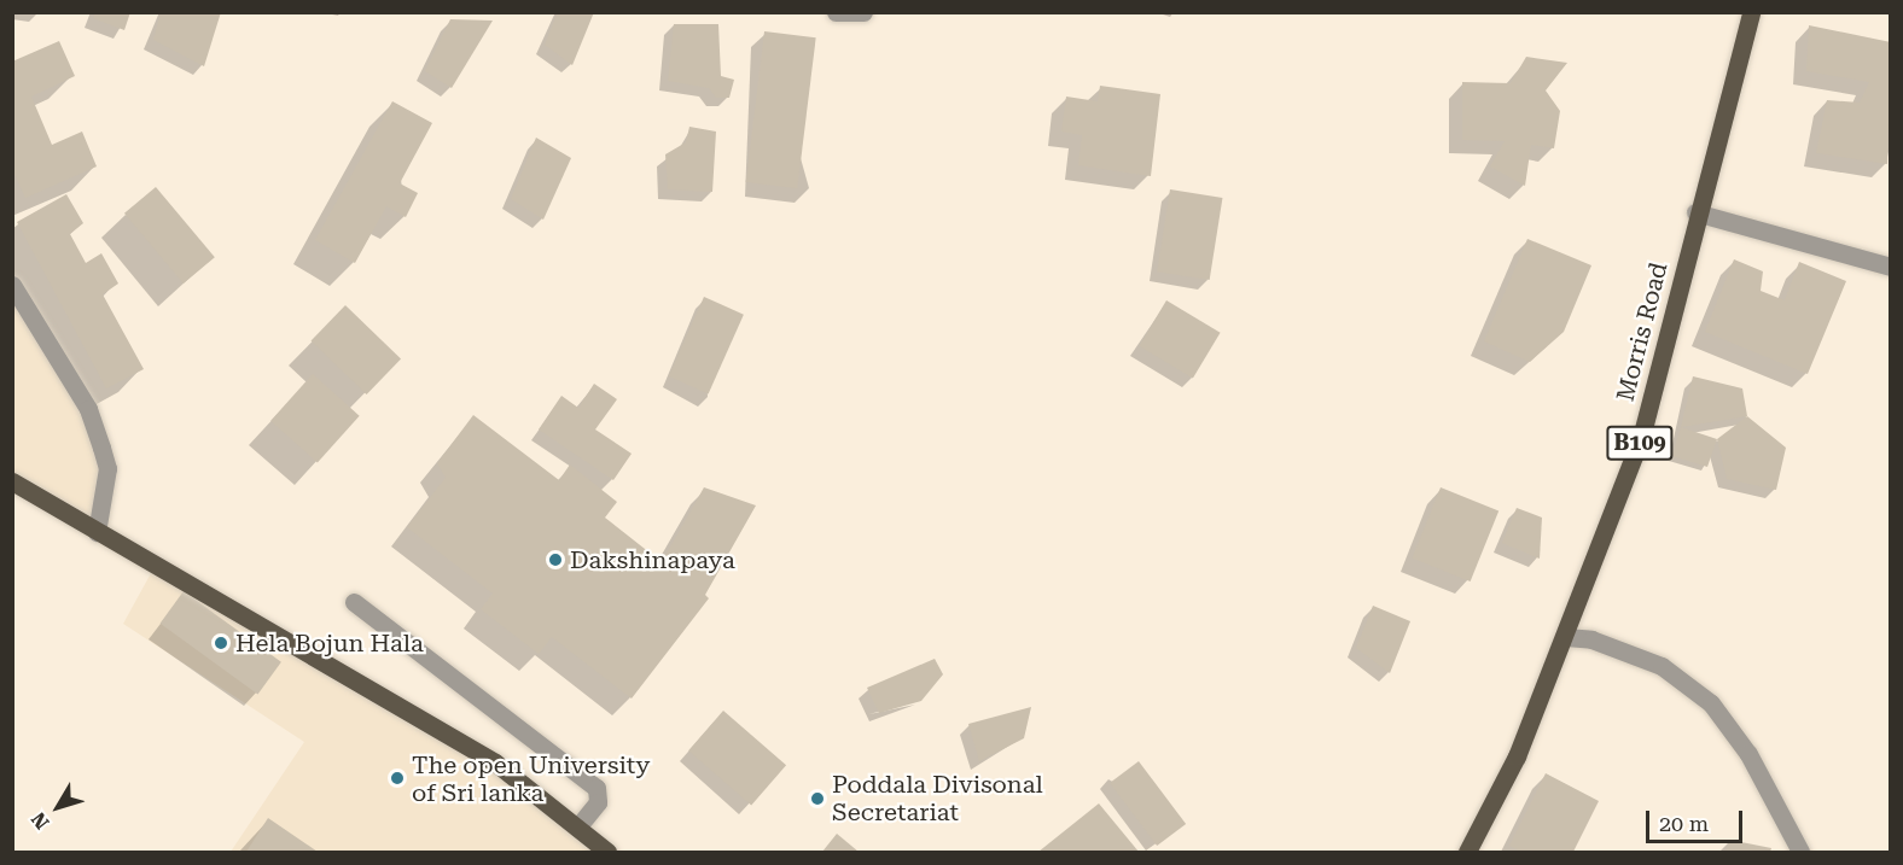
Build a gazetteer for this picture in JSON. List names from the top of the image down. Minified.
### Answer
{"streets":{"main road":["Morris Road","B109"]},"places":["Dakshinapaya","Hela Bojun Hala","The open University of Sri lanka","Poddala Divisonal Secretariat"],"scale_bar":"20 m","north":"bottom left"}
